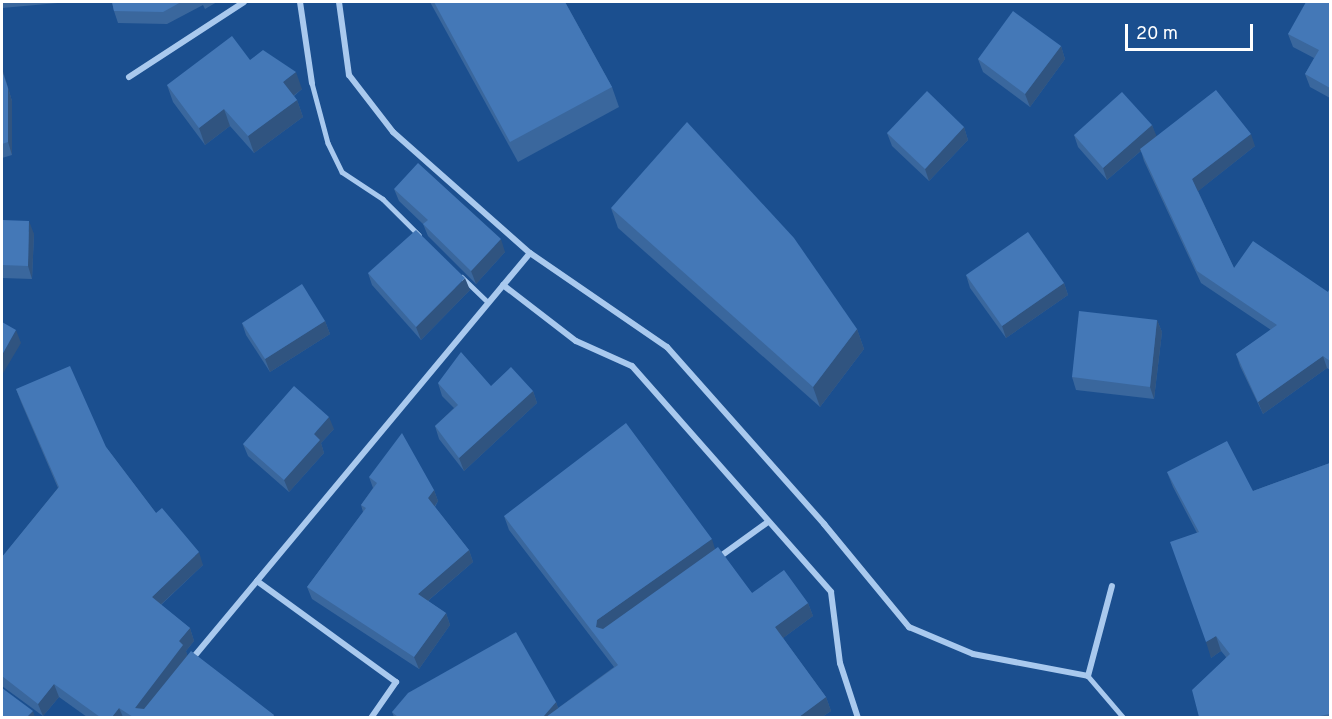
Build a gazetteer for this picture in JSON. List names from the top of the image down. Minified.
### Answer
{"scale_bar":"20 m"}
